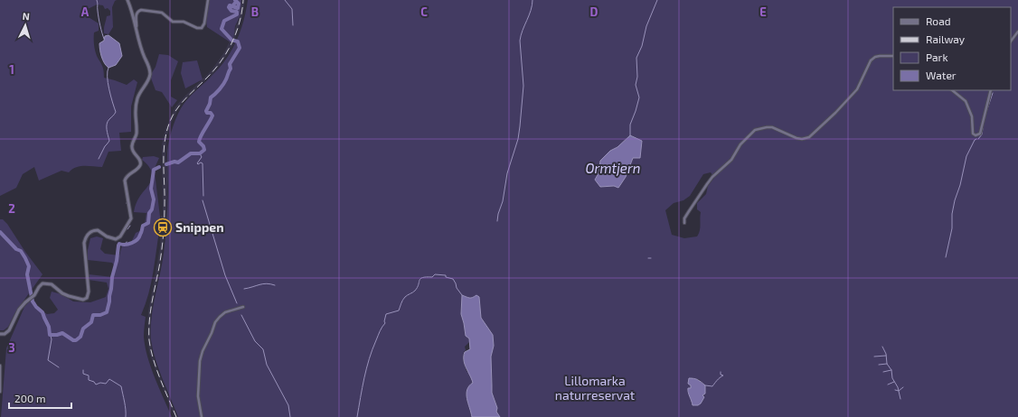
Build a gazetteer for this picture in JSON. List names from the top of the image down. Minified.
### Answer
{"water":["Ormtjern"],"parks":["Lillomarka naturreservat"],"places":{"station":["Snippen"]},"legend":["Road","Railway","Park","Water"],"scale_bar":"200 m","north":"top","grid":{"columns":["A","B","C","D","E"],"rows":["1","2","3"]}}
